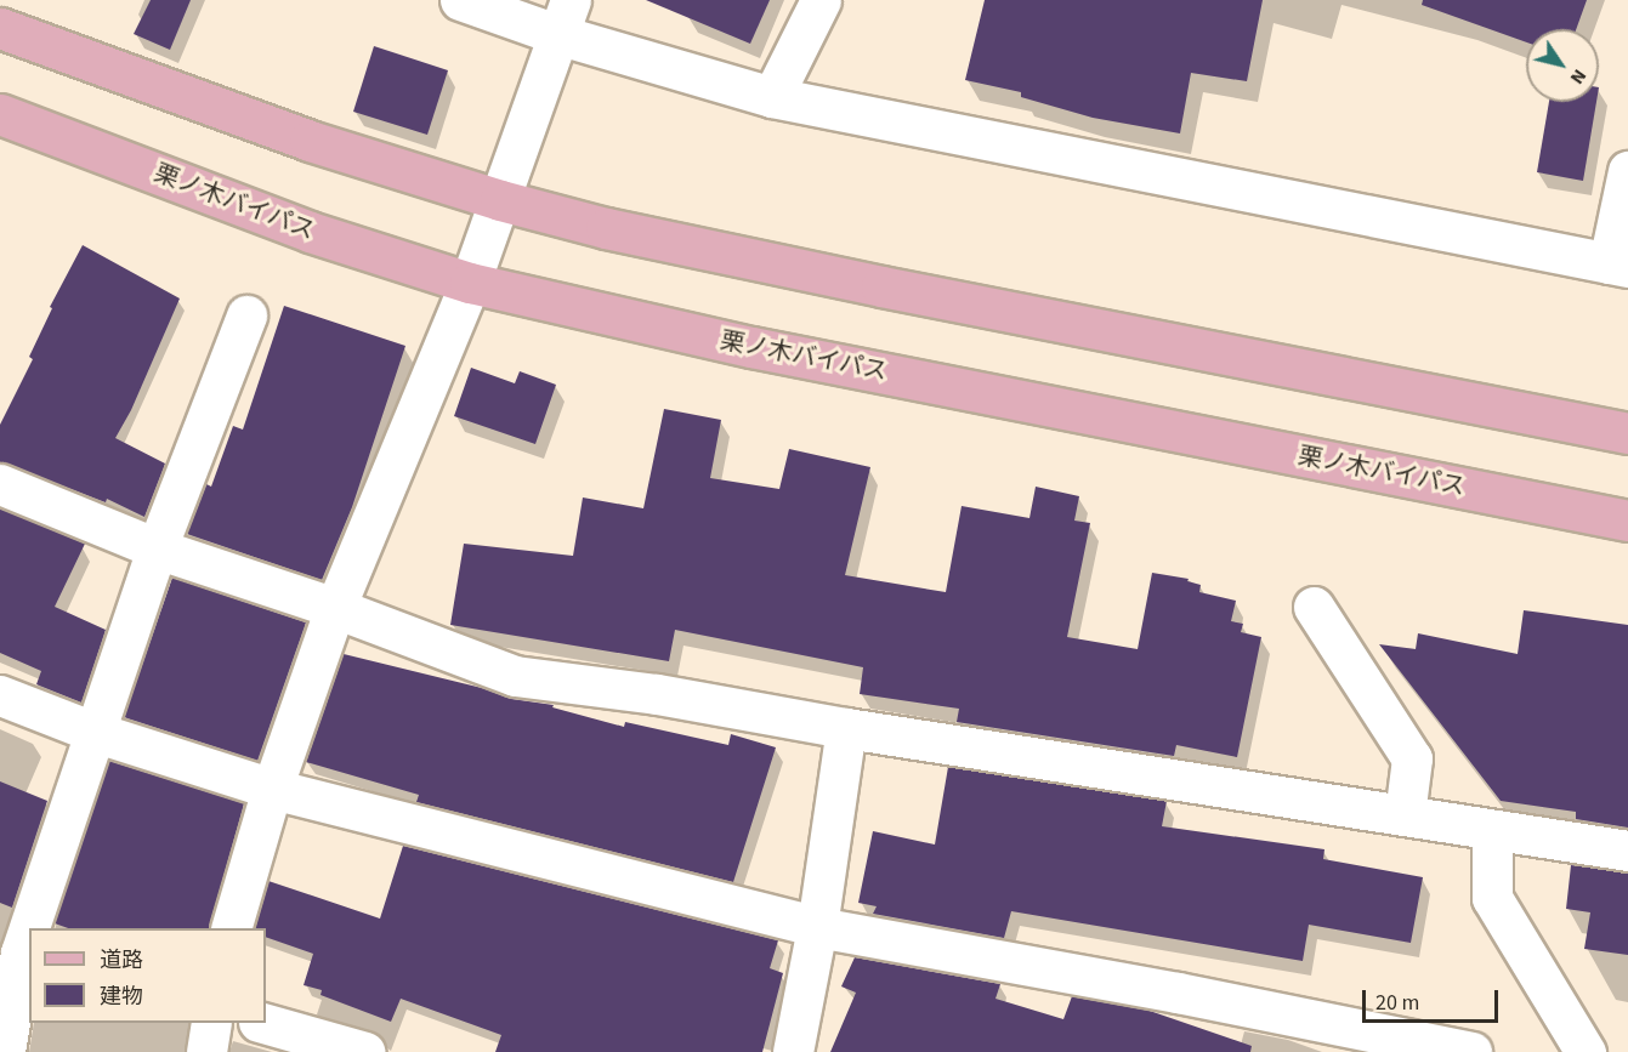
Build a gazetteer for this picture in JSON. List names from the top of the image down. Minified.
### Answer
{"streets":{"main road":["栗ノ木バイパス"]},"legend":["道路","建物"],"scale_bar":"20 m","north":"bottom right"}
